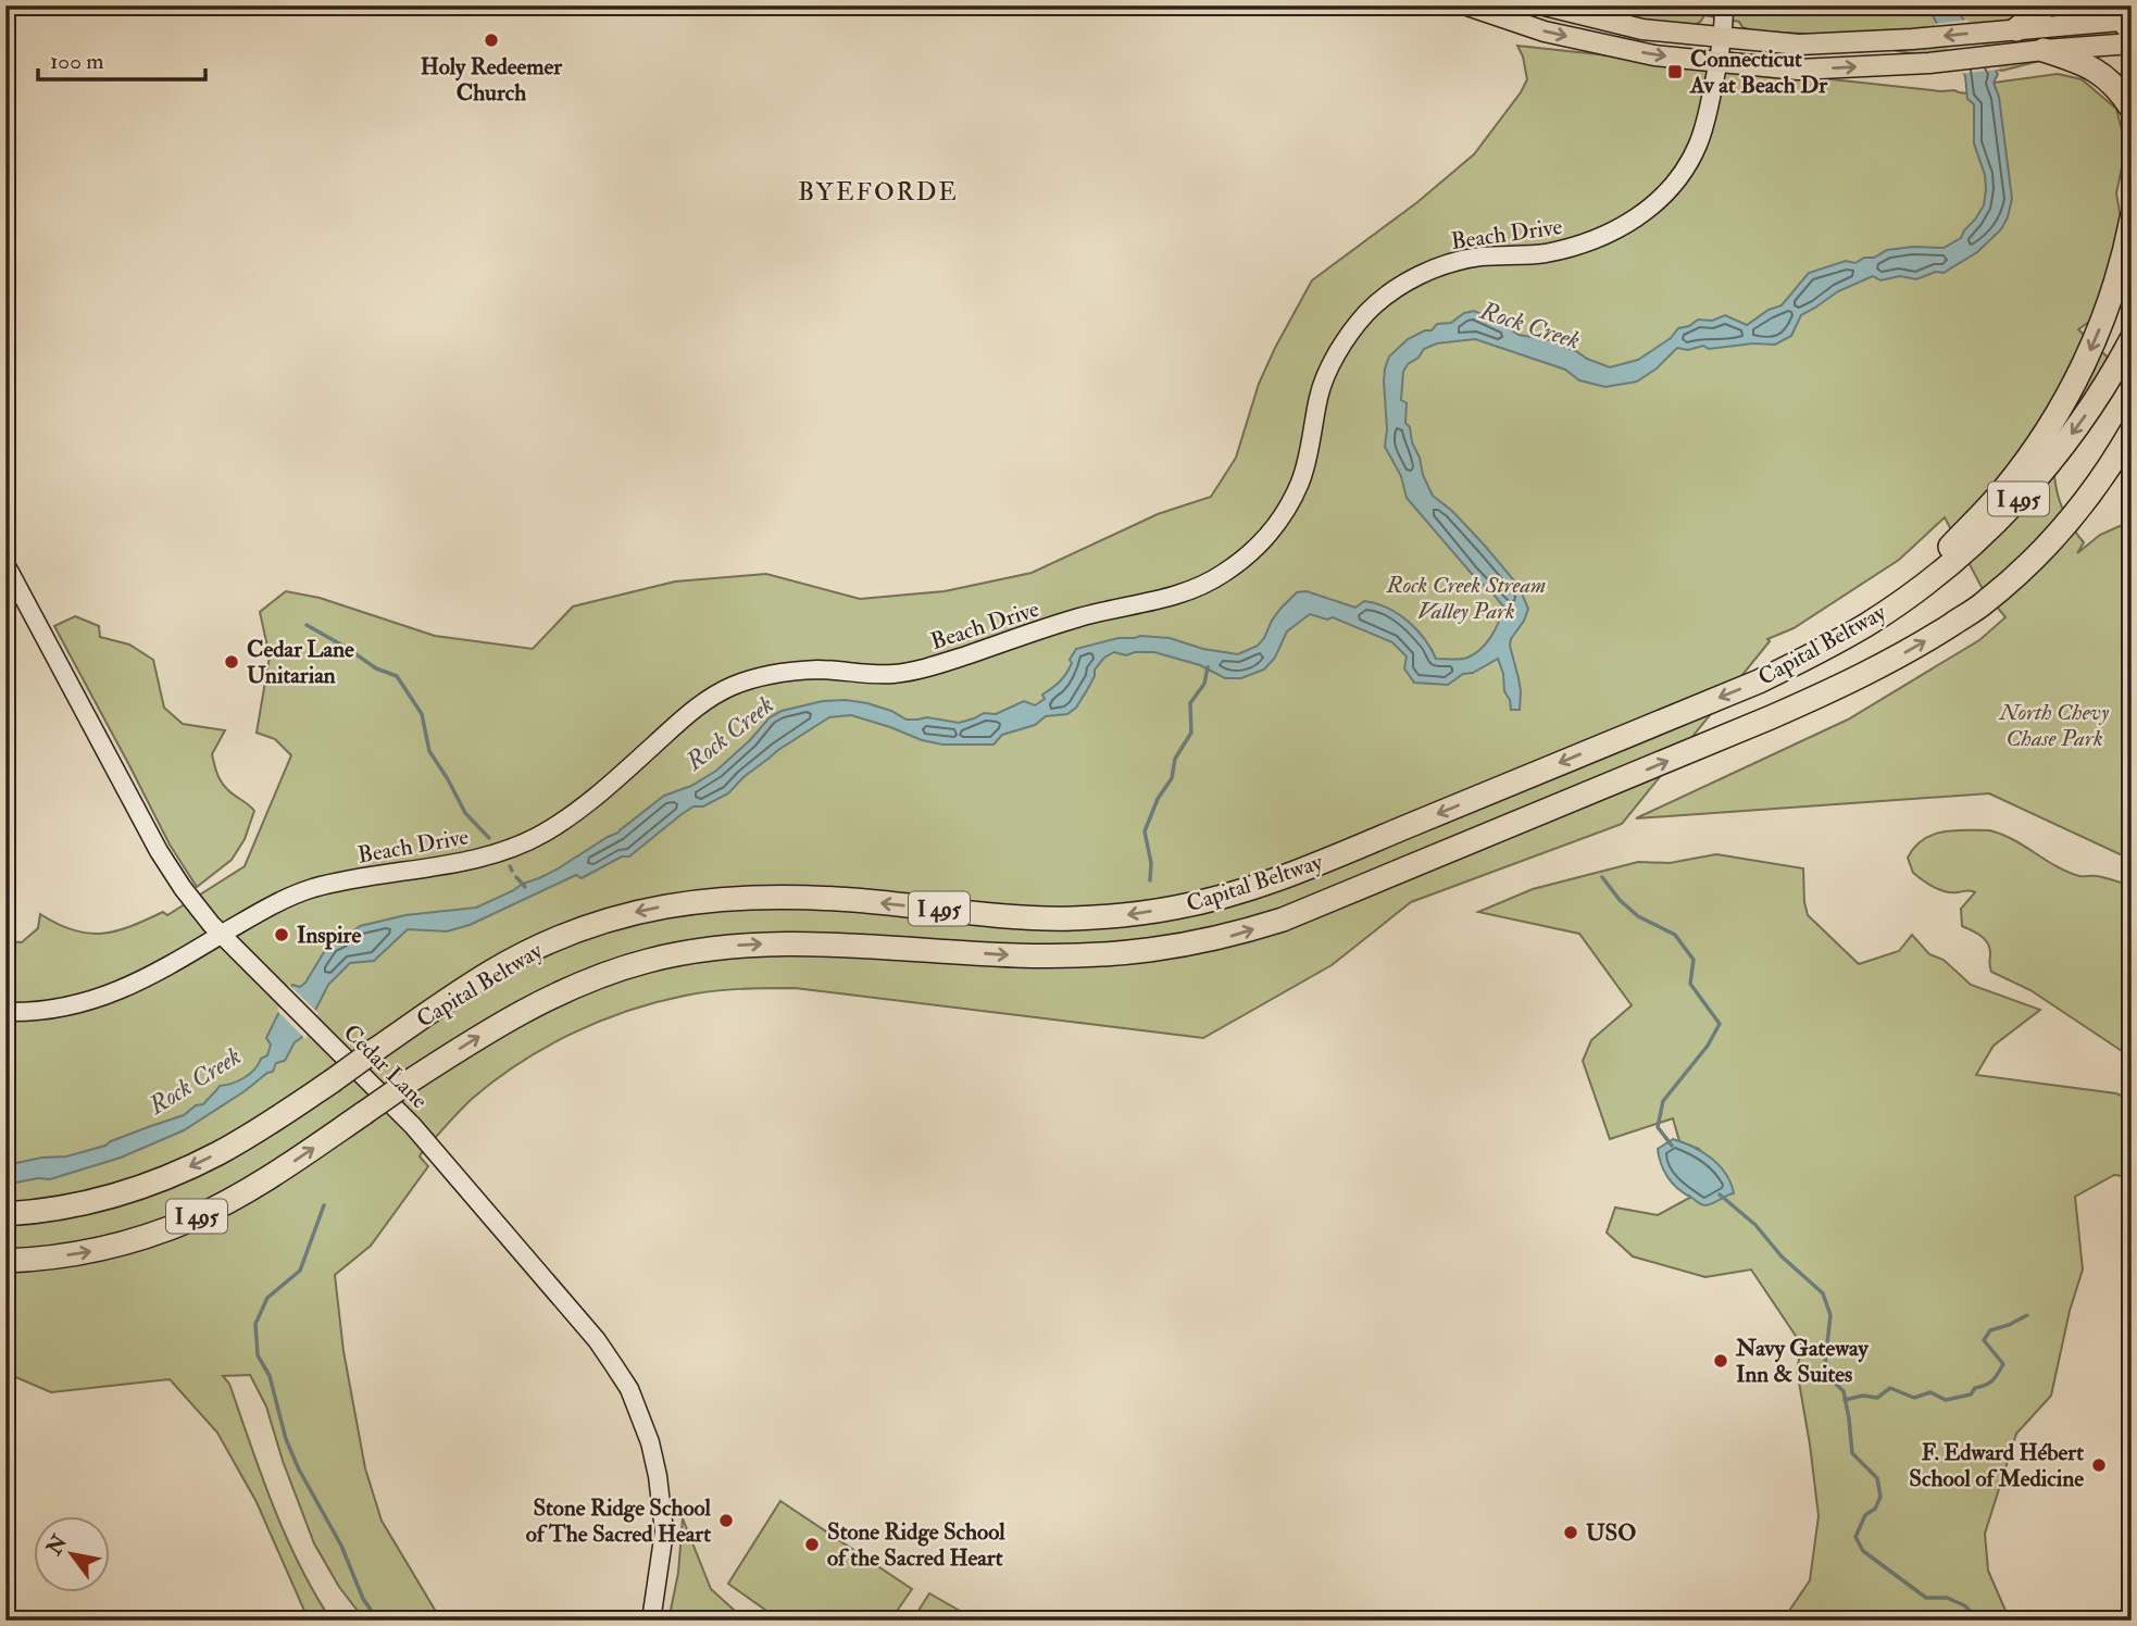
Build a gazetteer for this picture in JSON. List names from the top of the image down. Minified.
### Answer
{"streets":{"highway":["I 495","Capital Beltway"],"street":["Beach Drive","Cedar Lane"]},"crossings":[["Beach Drive","Cedar Lane"]],"districts":["BYEFORDE"],"water":["Rock Creek"],"parks":["Rock Creek Stream Valley Park","North Chevy Chase Park"],"places":{"other":["Holy Redeemer Church","Cedar Lane Unitarian","Inspire","Navy Gateway Inn & Suites","F. Edward Hébert School of Medicine","Stone Ridge School of The Sacred Heart","USO","Stone Ridge School of the Sacred Heart"],"transit":["Connecticut Av at Beach Dr"]},"scale_bar":"100 m","north":"top left"}
